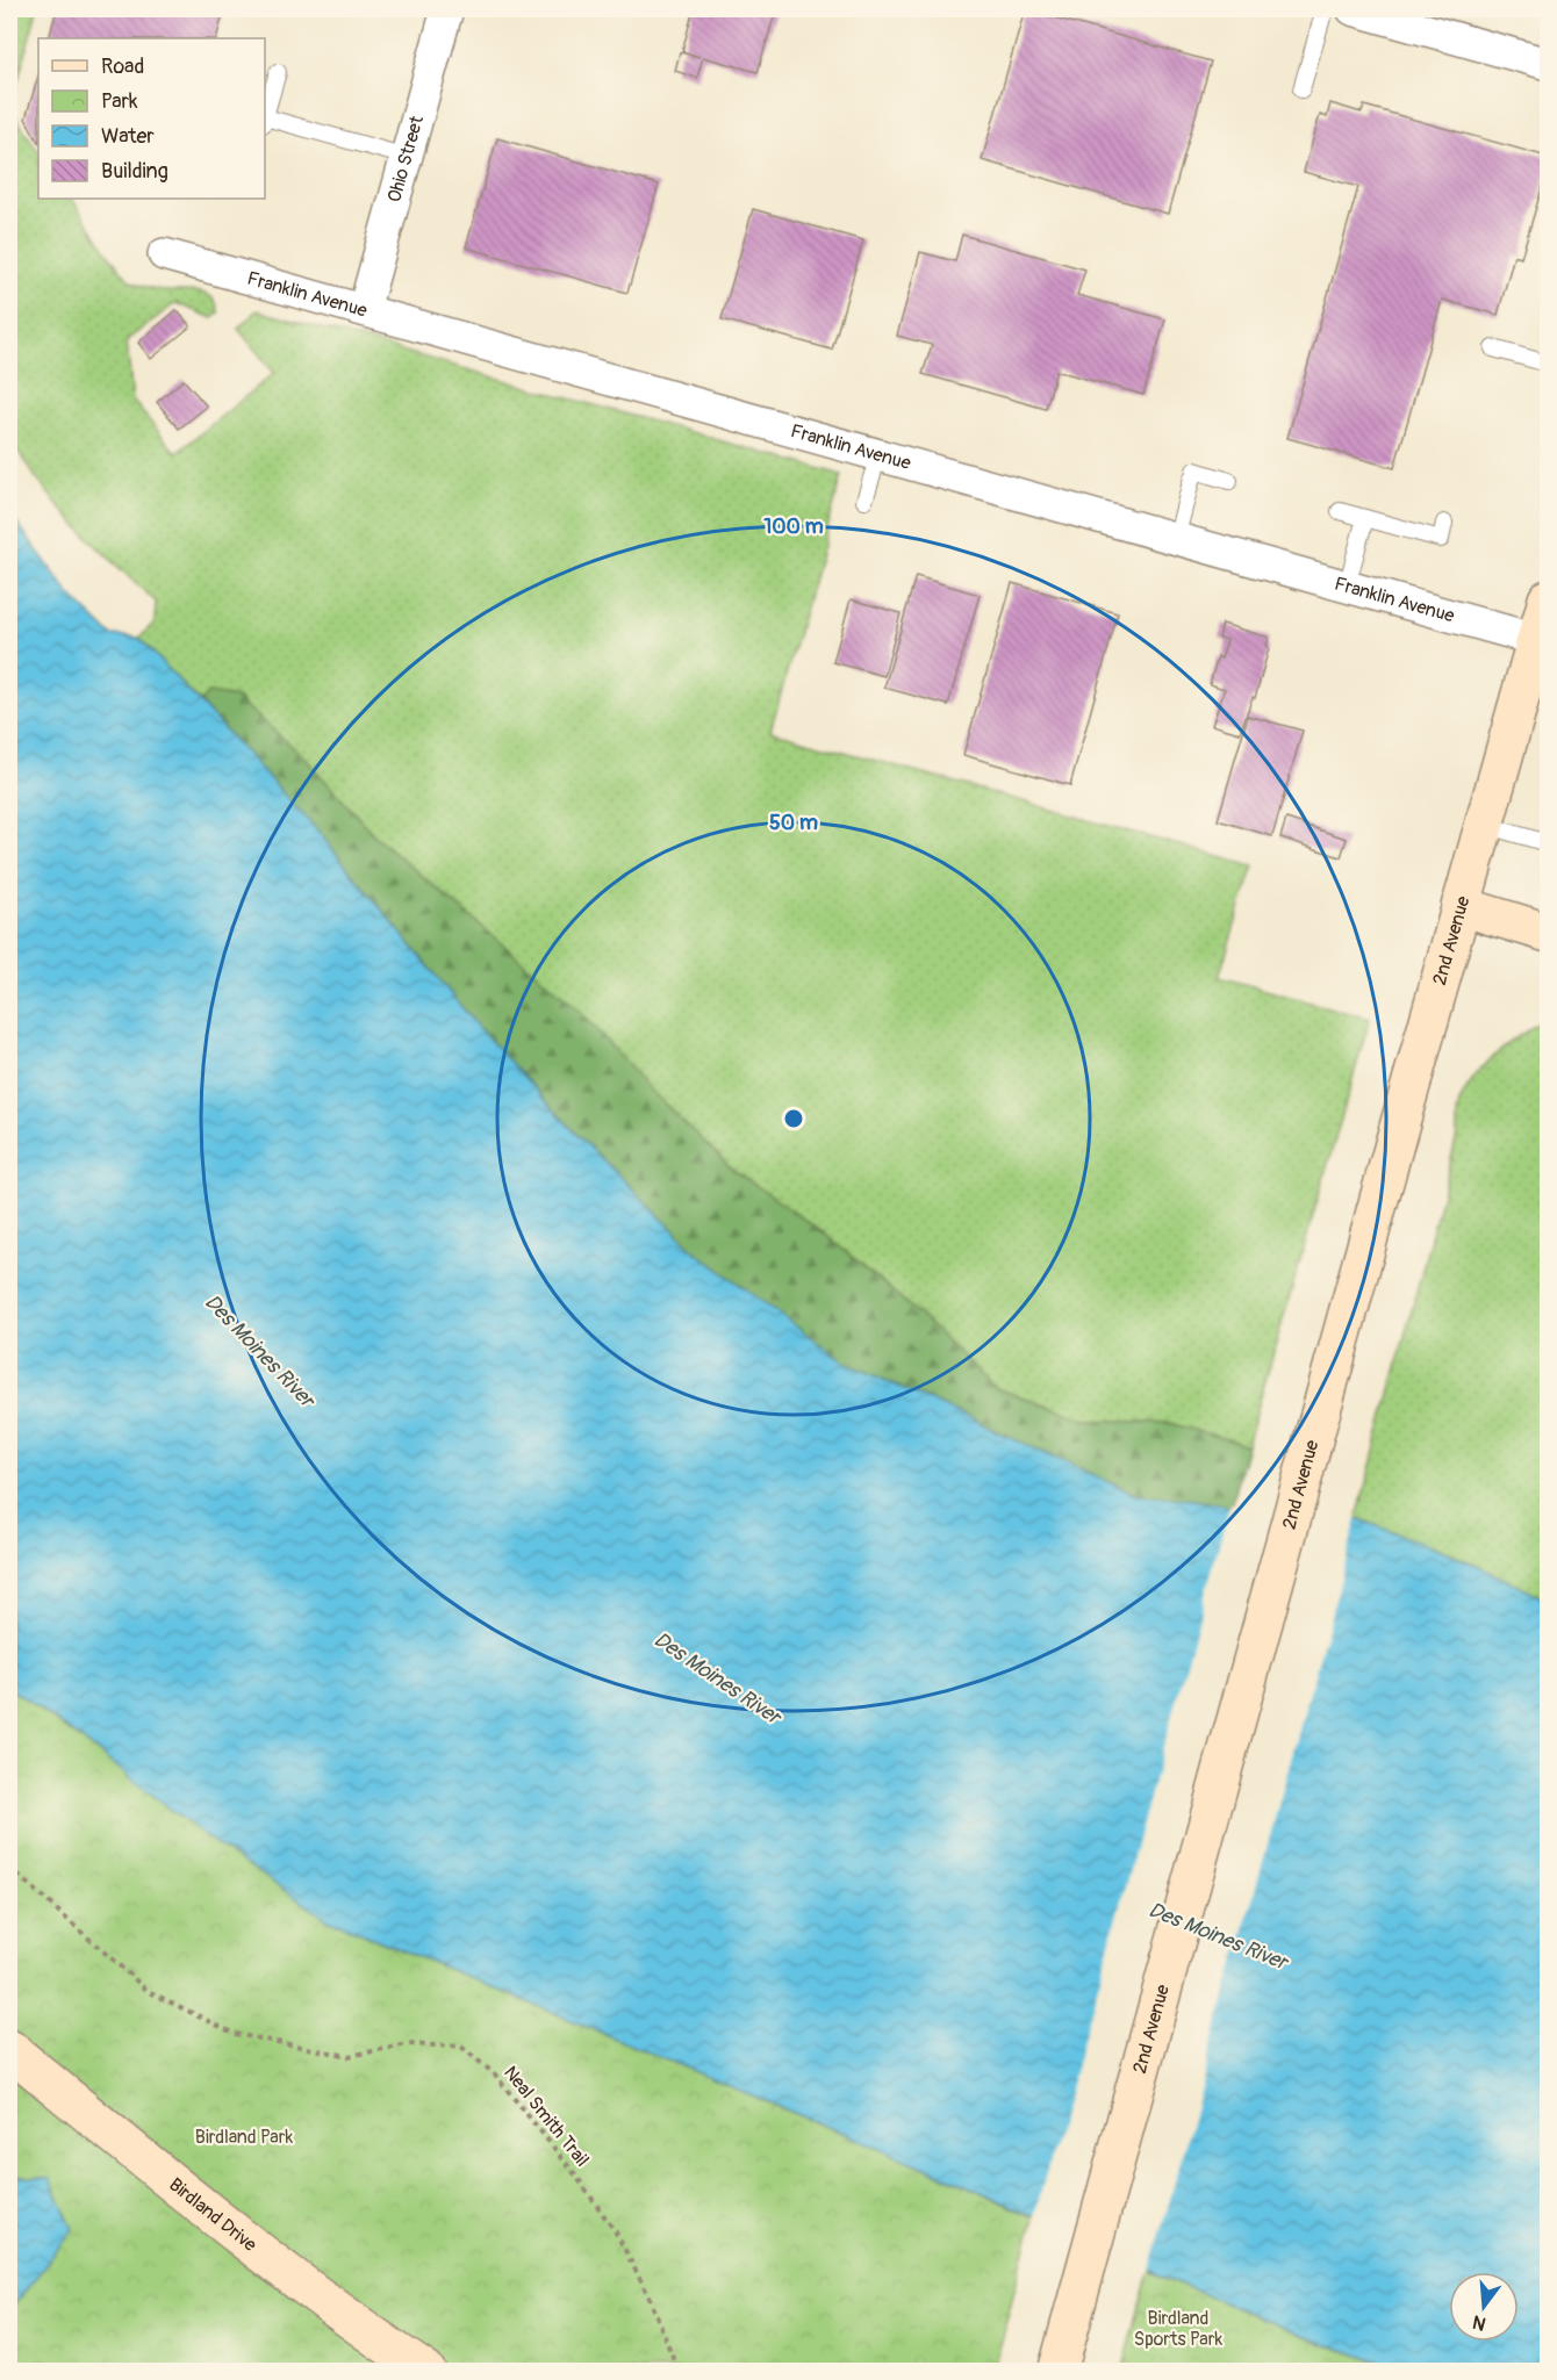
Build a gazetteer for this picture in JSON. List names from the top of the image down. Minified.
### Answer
{"streets":{"main road":["2nd Avenue","Birdland Drive"],"street":["Ohio Street","Franklin Avenue"],"path":["Neal Smith Trail"]},"crossings":[["Ohio Street","Franklin Avenue"],["Franklin Avenue","2nd Avenue"]],"water":["Des Moines River"],"parks":["Birdland Park","Birdland Sports Park"],"legend":["Road","Park","Water","Building"],"north":"bottom","rings":["100 m","50 m"]}
